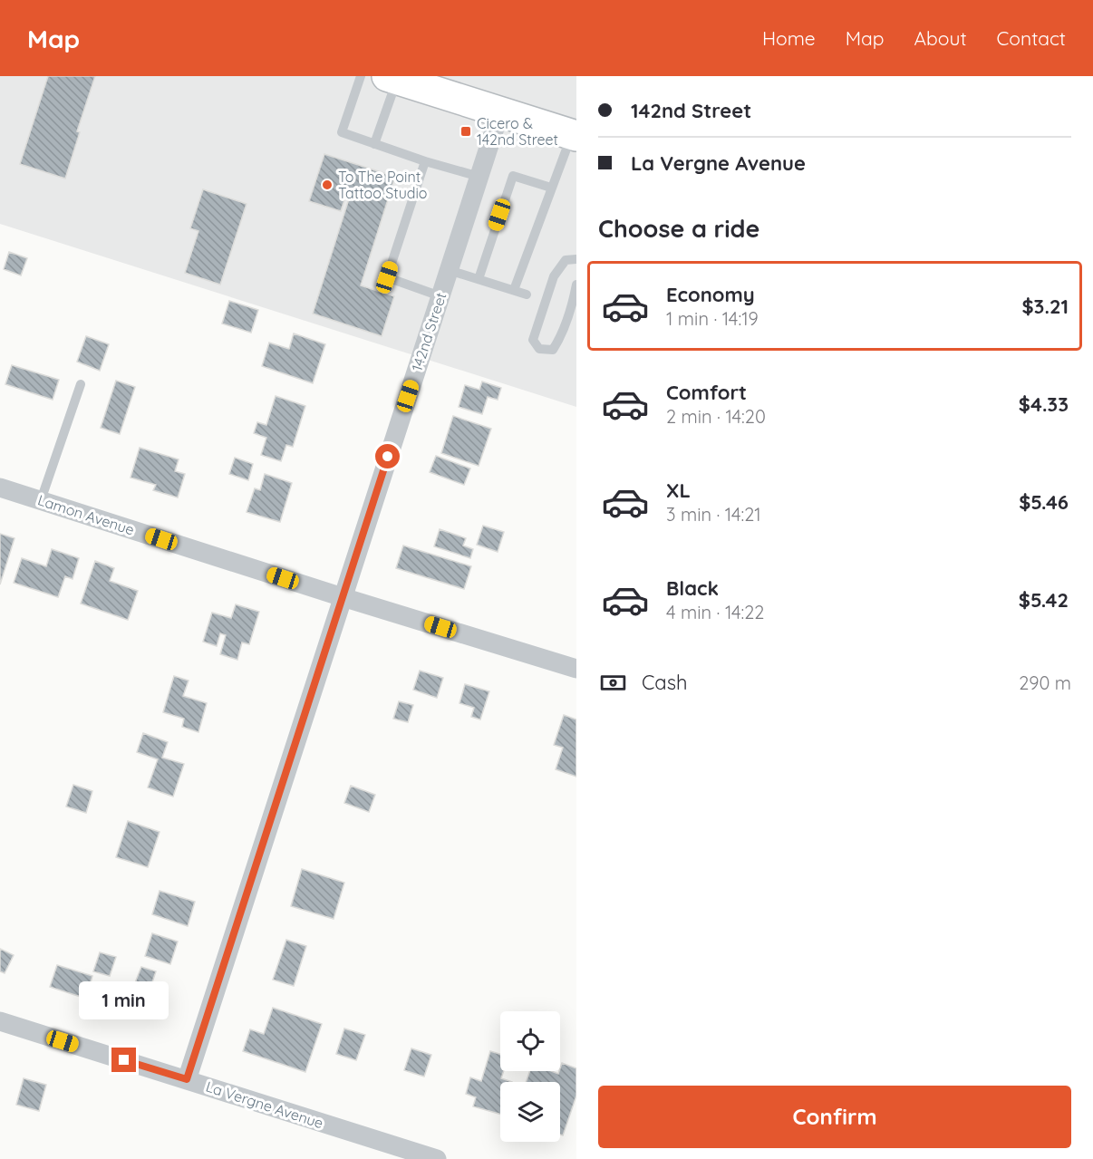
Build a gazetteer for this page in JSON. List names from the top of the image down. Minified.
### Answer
{"streets":{"street":["142nd Street","Lamon Avenue","La Vergne Avenue"]},"crossings":[["142nd Street","Lamon Avenue"],["142nd Street","La Vergne Avenue"]],"places":{"transit":["Cicero & 142nd Street"],"other":["To The Point Tattoo Studio"]},"page":{"header":"Map","nav":["Home","Map","About","Contact"],"banner":["142nd Street","La Vergne Avenue"],"heading":"Choose a ride","list":[{"name":"Economy","note":"1 min · 14:19","value":"$3.21"},{"name":"Comfort","note":"2 min · 14:20","value":"$4.33"},{"name":"XL","note":"3 min · 14:21","value":"$5.46"},{"name":"Black","note":"4 min · 14:22","value":"$5.42"}],"pay":["Cash","290 m"],"bubble":"1 min","buttons":"Confirm"}}
